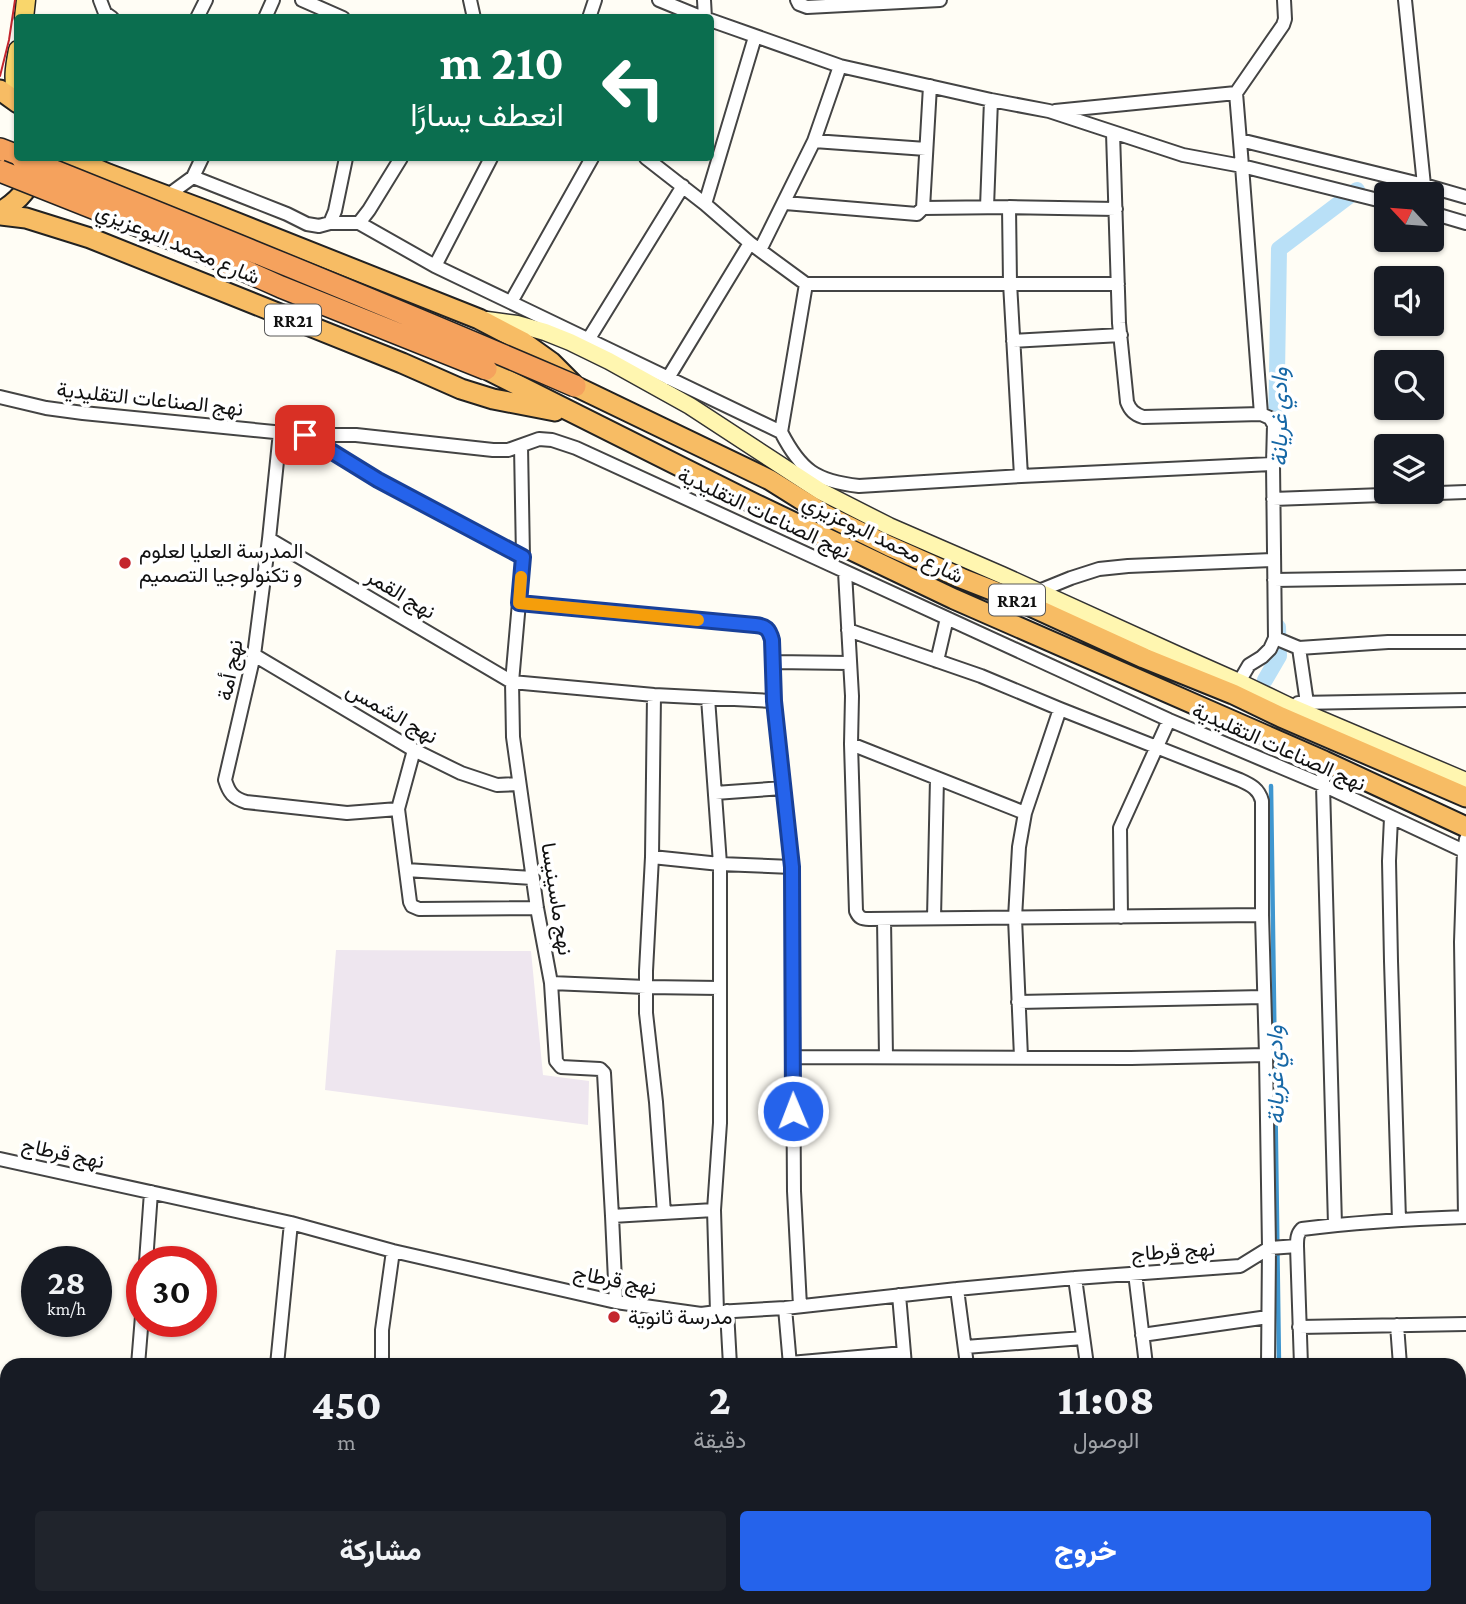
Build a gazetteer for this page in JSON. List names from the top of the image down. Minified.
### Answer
{"streets":{"highway":["شارع محمد البوعزيزي","RR21"],"street":["نهج الصناعات التقليدية","نهج القمر","نهج أمة","نهج الشمس","نهج ماسينيسا","نهج قرطاج"]},"crossings":[["نهج الصناعات التقليدية","نهج أمة"],["نهج الصناعات التقليدية","نهج ماسينيسا"],["نهج القمر","نهج أمة"],["نهج القمر","نهج ماسينيسا"],["نهج أمة","نهج الشمس"],["نهج الشمس","نهج ماسينيسا"]],"water":["وادي غريانة"],"places":["المدرسة العليا لعلوم و تكنولوجيا التصميم","مدرسة ثانوية"],"north":"top left","page":{"turn":["210 m","انعطف يسارًا"],"speed":"28 km/h","limit":"30","eta":["11:08","الوصول","2","دقيقة","450","m"],"buttons":["خروج","مشاركة"]}}
